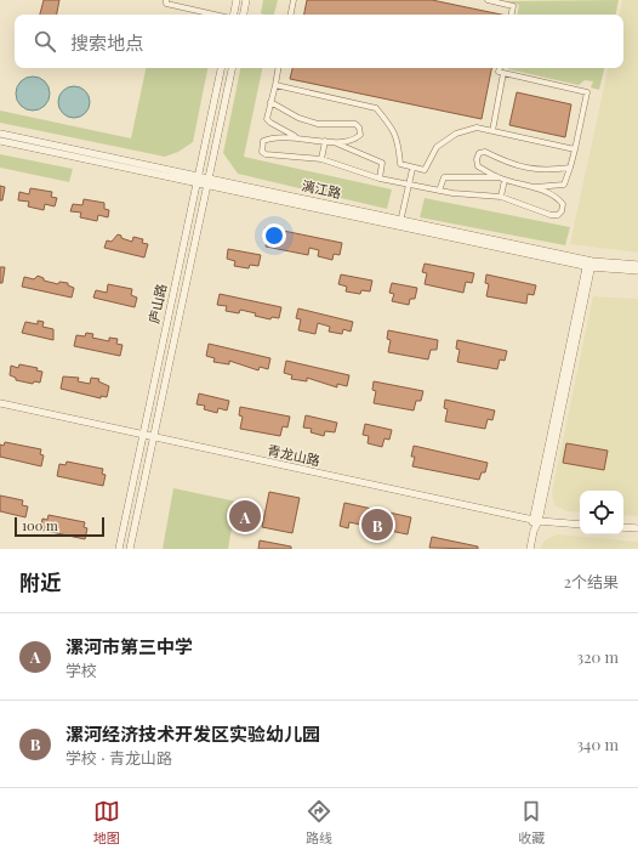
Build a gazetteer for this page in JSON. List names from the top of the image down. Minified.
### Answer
{"streets":{"street":["漓江路","庐山路","青龙山路"]},"crossings":[["漓江路","庐山路"],["庐山路","青龙山路"]],"scale_bar":"100 m","page":{"search":"搜索地点","pins":["A","B"],"scale":"100 m","heading":["附近","2个结果"],"list":[{"mark":"A","name":"漯河市第三中学","note":"学校","value":"320 m"},{"mark":"B","name":"漯河经济技术开发区实验幼儿园","note":"学校 · 青龙山路","value":"340 m"}],"nav":["地图","路线","收藏"]}}
